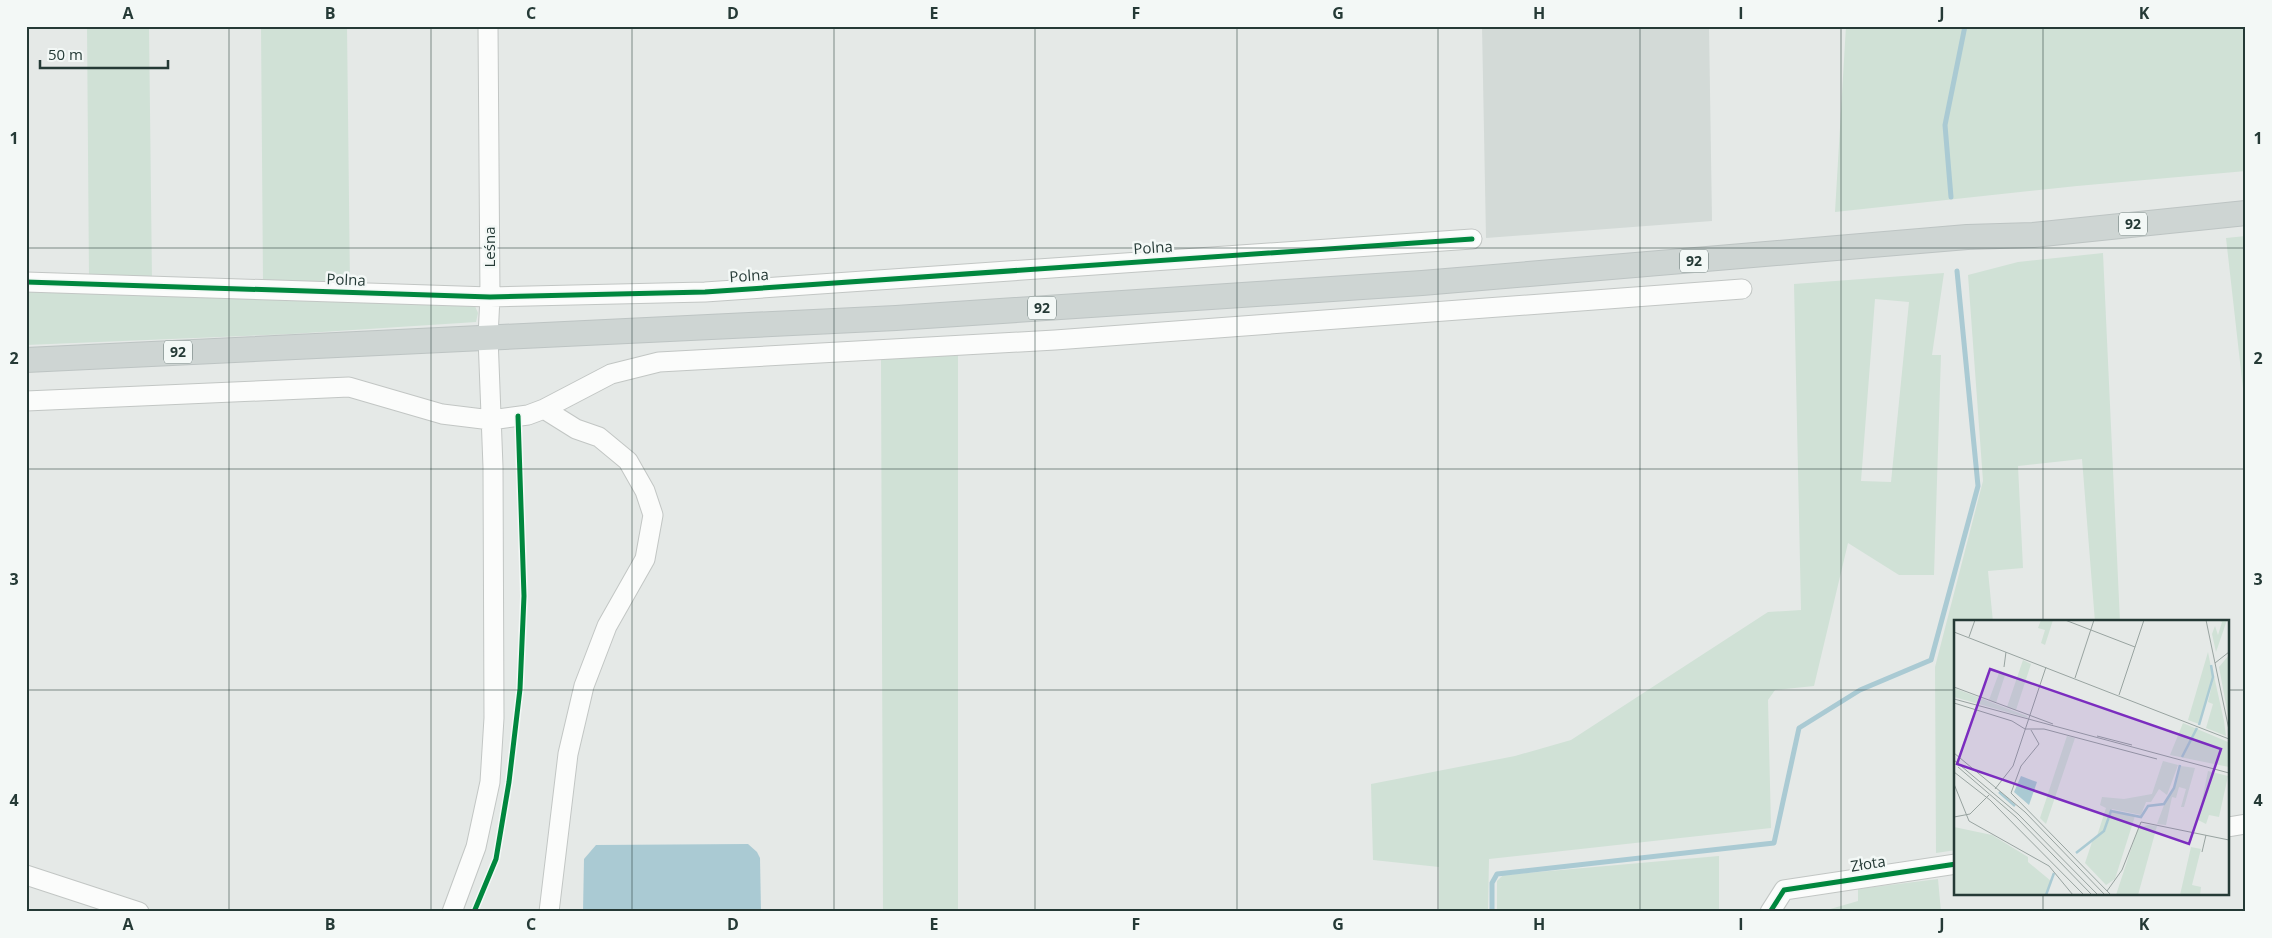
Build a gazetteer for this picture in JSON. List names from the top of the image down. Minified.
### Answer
{"streets":{"main road":["92"],"street":["Leśna","Polna","Złota"]},"crossings":[["92","Leśna"],["Leśna","Polna"]],"scale_bar":"50 m","grid":{"columns":["A","B","C","D","E","F","G","H","I","J","K"],"rows":["1","2","3","4"]}}
